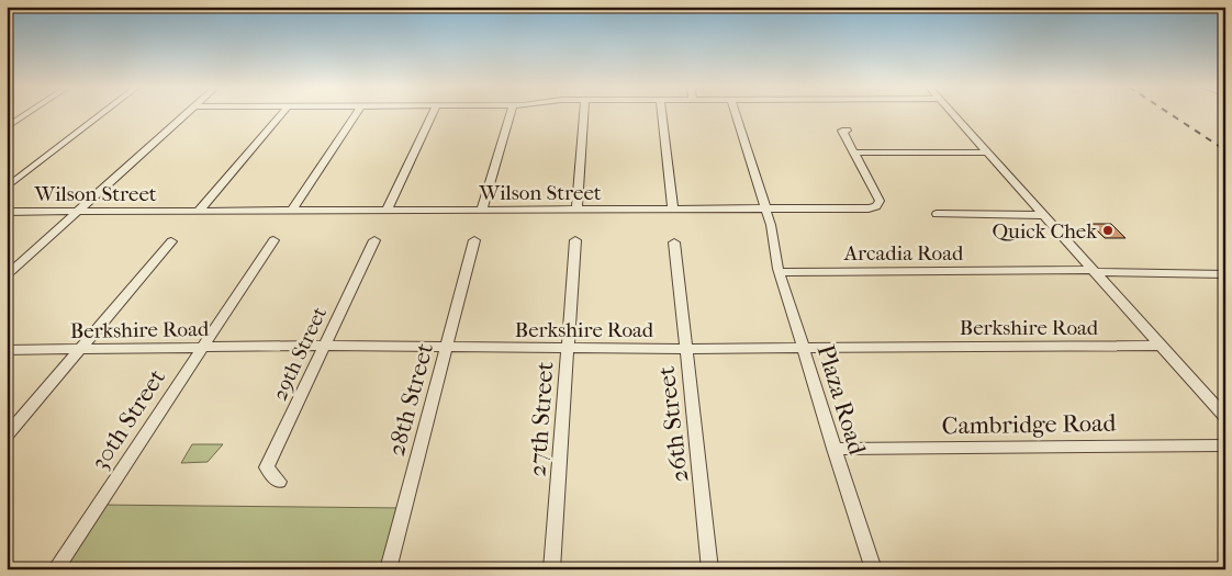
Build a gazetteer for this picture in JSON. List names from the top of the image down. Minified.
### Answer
{"streets":{"street":["Wilson Street","Arcadia Road","Berkshire Road","29th Street","28th Street","Plaza Road","30th Street","27th Street","Cambridge Road","26th Street"]},"crossings":[["Wilson Street","Plaza Road"],["Arcadia Road","Plaza Road"],["Berkshire Road","29th Street"],["Berkshire Road","28th Street"],["Berkshire Road","Plaza Road"],["Berkshire Road","30th Street"],["Berkshire Road","27th Street"],["Berkshire Road","26th Street"],["Plaza Road","Cambridge Road"]],"places":["Quick Chek"]}
